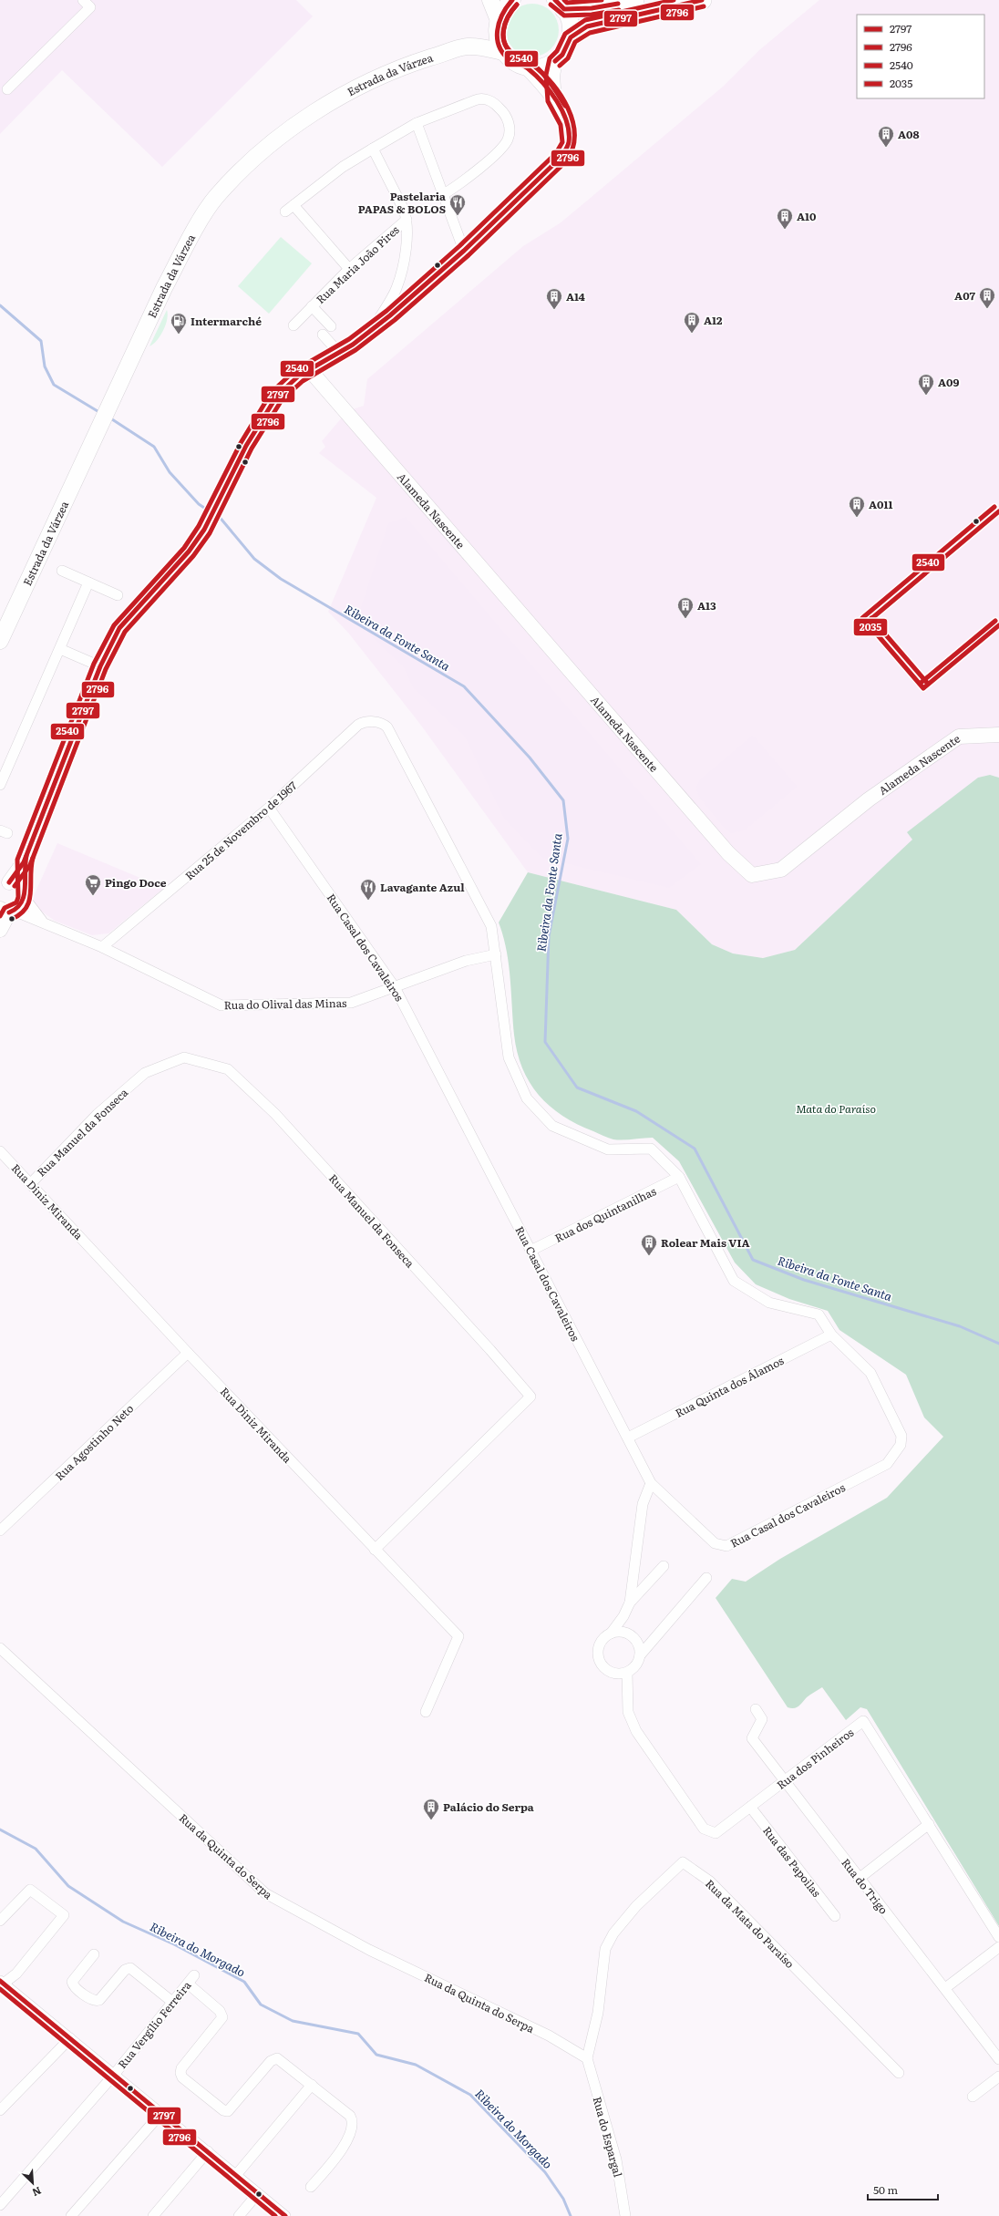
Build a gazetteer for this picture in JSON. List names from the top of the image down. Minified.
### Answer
{"streets":{"main road":["Estrada da Várzea"],"street":["Rua Maria João Pires","Alameda Nascente","Rua 25 de Novembro de 1967","Rua Casal dos Cavaleiros","Rua do Olival das Minas","Rua Manuel da Fonseca","Rua Diniz Miranda","Rua dos Quintanilhas","Rua Quinta dos Álamos","Rua Agostinho Neto","Rua dos Pinheiros","Rua da Quinta do Serpa","Rua das Papoilas","Rua do Trigo","Rua da Mata do Paraíso","Rua Vergílio Ferreira","Rua do Espargal"]},"crossings":[["Rua 25 de Novembro de 1967","Rua Casal dos Cavaleiros"],["Rua 25 de Novembro de 1967","Rua do Olival das Minas"],["Rua Casal dos Cavaleiros","Rua do Olival das Minas"],["Rua Casal dos Cavaleiros","Rua dos Quintanilhas"],["Rua Casal dos Cavaleiros","Rua Quinta dos Álamos"],["Rua Manuel da Fonseca","Rua Diniz Miranda"],["Rua Diniz Miranda","Rua Agostinho Neto"],["Rua dos Pinheiros","Rua das Papoilas"],["Rua dos Pinheiros","Rua do Trigo"],["Rua da Quinta do Serpa","Rua da Mata do Paraíso"],["Rua da Quinta do Serpa","Rua do Espargal"],["Rua da Mata do Paraíso","Rua do Espargal"]],"water":["Ribeira da Fonte Santa","Ribeira do Morgado"],"parks":["Mata do Paraíso"],"places":{"building":["A08","A10","A07","A14","A12","A09","A011","A13","Rolear Mais VIA","Palácio do Serpa"],"restaurant":["Pastelaria PAPAS & BOLOS","Lavagante Azul"],"fuel station":["Intermarché"],"supermarket":["Pingo Doce"]},"lines":["transit line 2797","transit line 2540","transit line 2796","transit line 2035"],"legend":["2797","2796","2540","2035"],"scale_bar":"50 m","north":"bottom right"}
